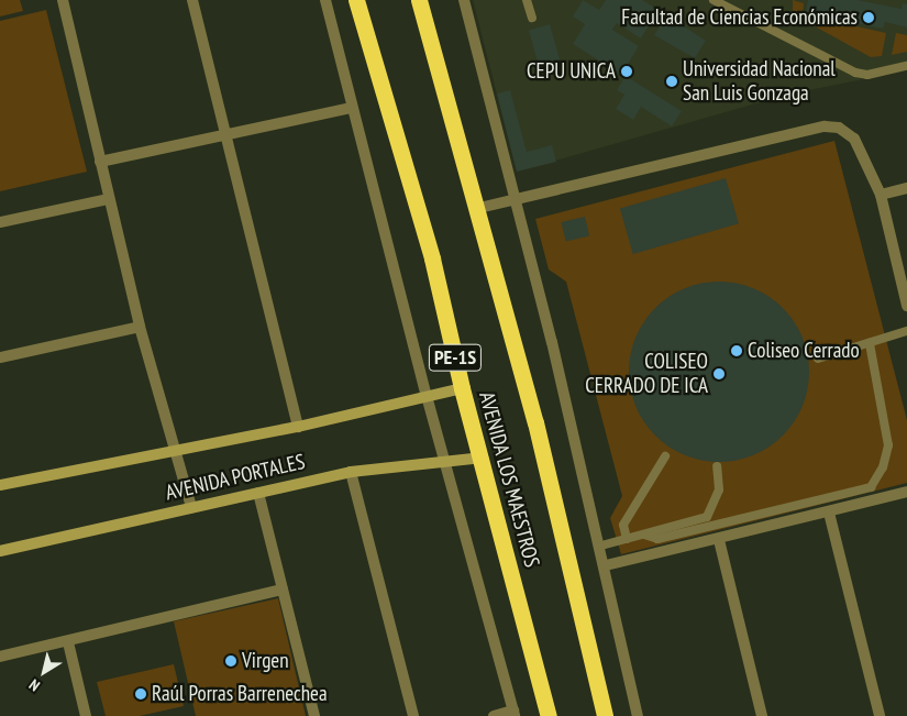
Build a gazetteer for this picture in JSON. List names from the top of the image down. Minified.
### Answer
{"streets":{"highway":["PE-1S","AVENIDA LOS MAESTROS"],"street":["AVENIDA PORTALES"]},"crossings":[["AVENIDA PORTALES","AVENIDA LOS MAESTROS"]],"places":["Facultad de Ciencias Económicas","CEPU UNICA","Universidad Nacional San Luis Gonzaga","Coliseo Cerrado","COLISEO CERRADO DE ICA","Virgen","Raúl Porras Barrenechea"],"north":"bottom left"}
